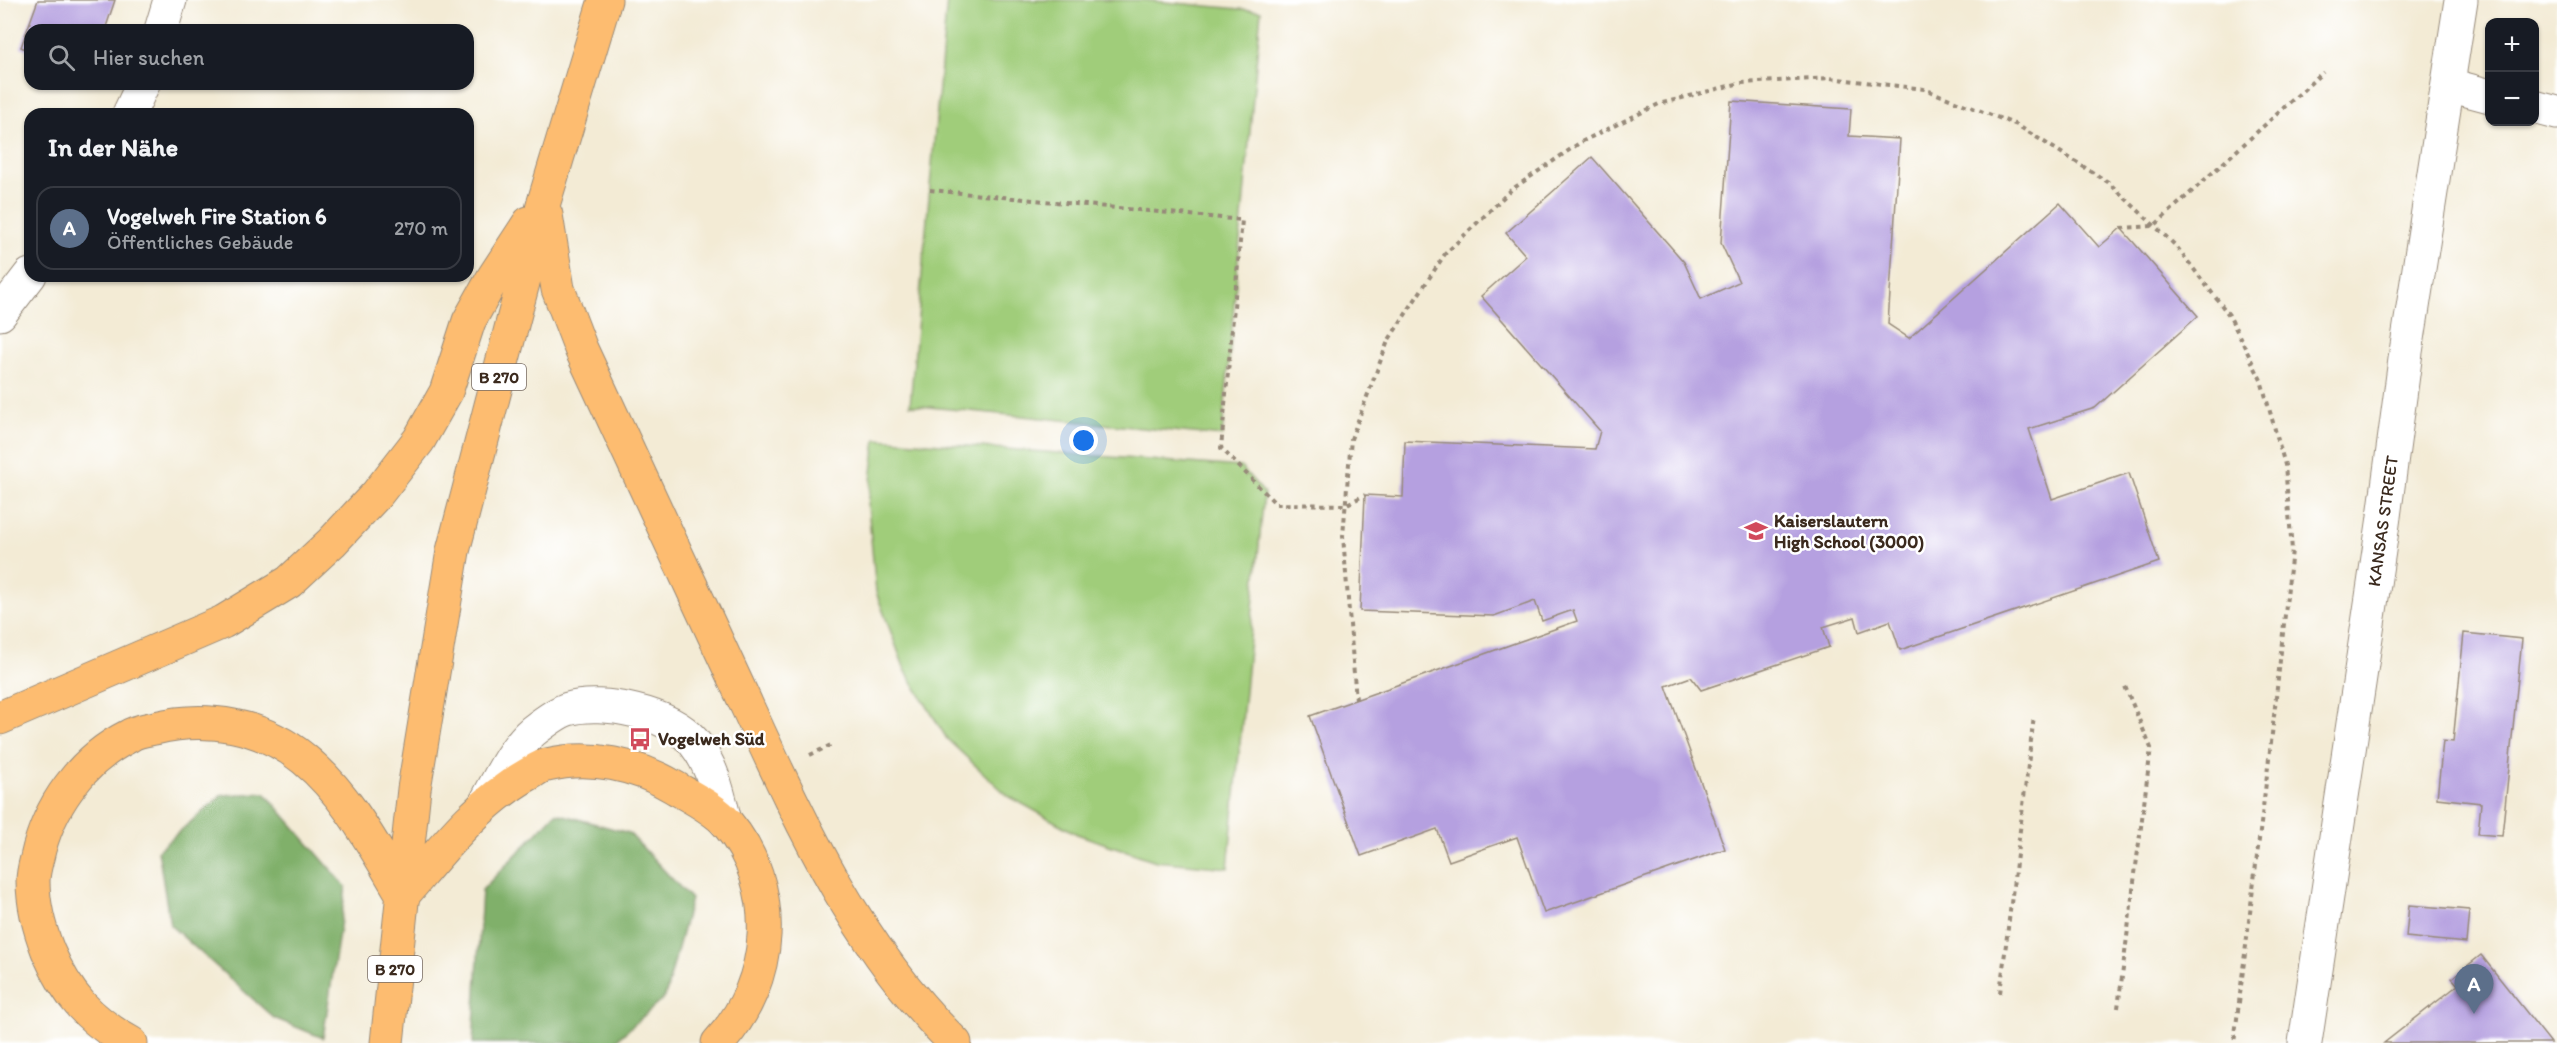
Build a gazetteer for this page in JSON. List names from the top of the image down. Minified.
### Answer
{"streets":{"main road":["B 270"],"street":["KANSAS STREET"]},"places":{"school or university":["Kaiserslautern High School (3000)"],"bus stop":["Vogelweh Süd"]},"page":{"map_buttons":["+","−"],"search":"Hier suchen","heading":"In der Nähe","list":[{"mark":"A","name":"Vogelweh Fire Station 6","note":"Öffentliches Gebäude","value":"270 m"}],"pins":"A"}}
